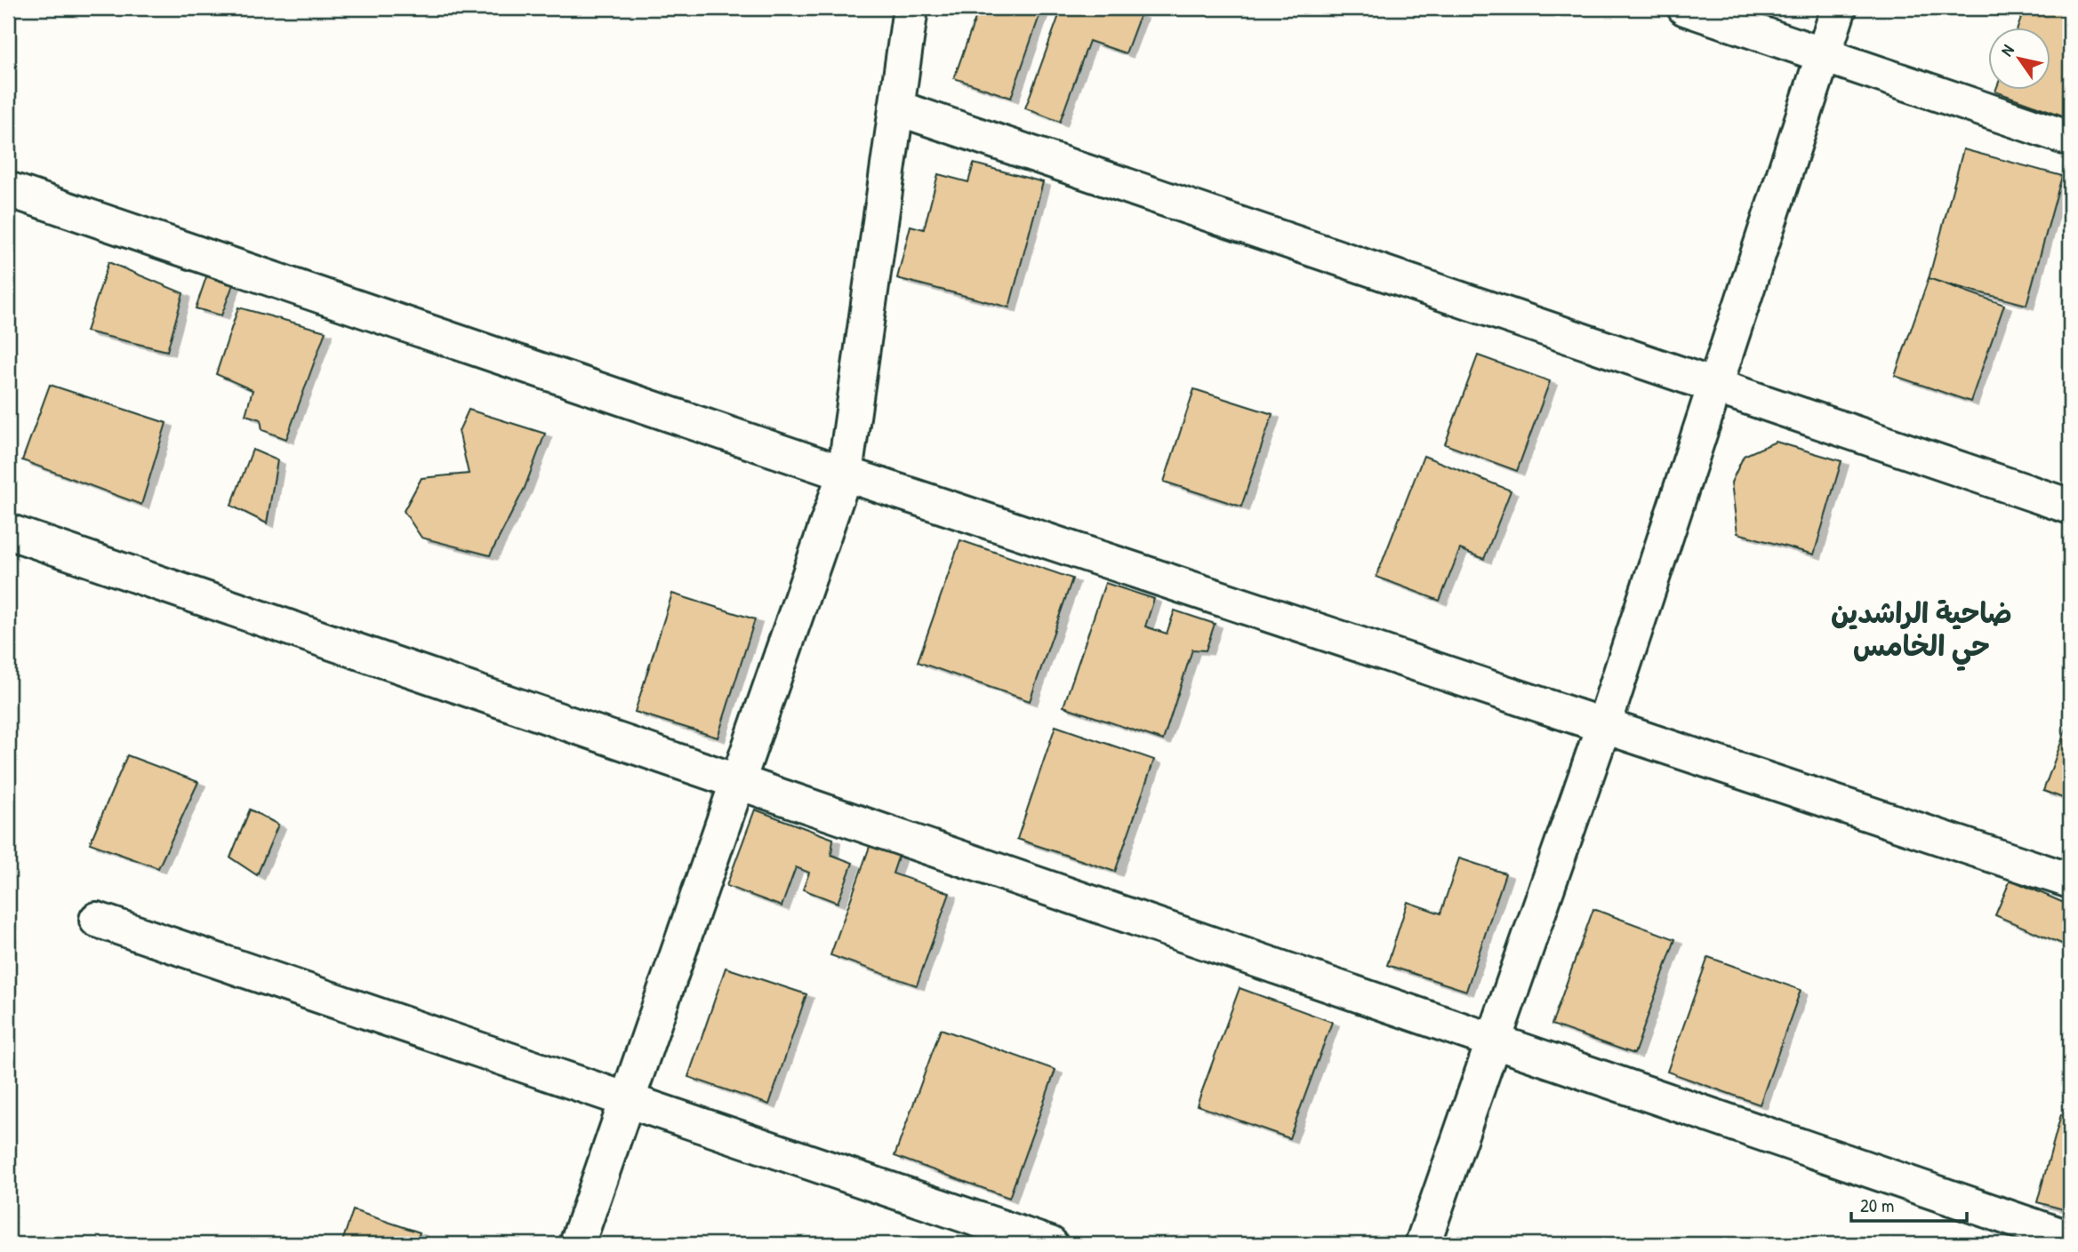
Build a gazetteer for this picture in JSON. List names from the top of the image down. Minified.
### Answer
{"districts":["ضاحية الراشدين حي الخامس"],"scale_bar":"20 m","north":"top left"}
